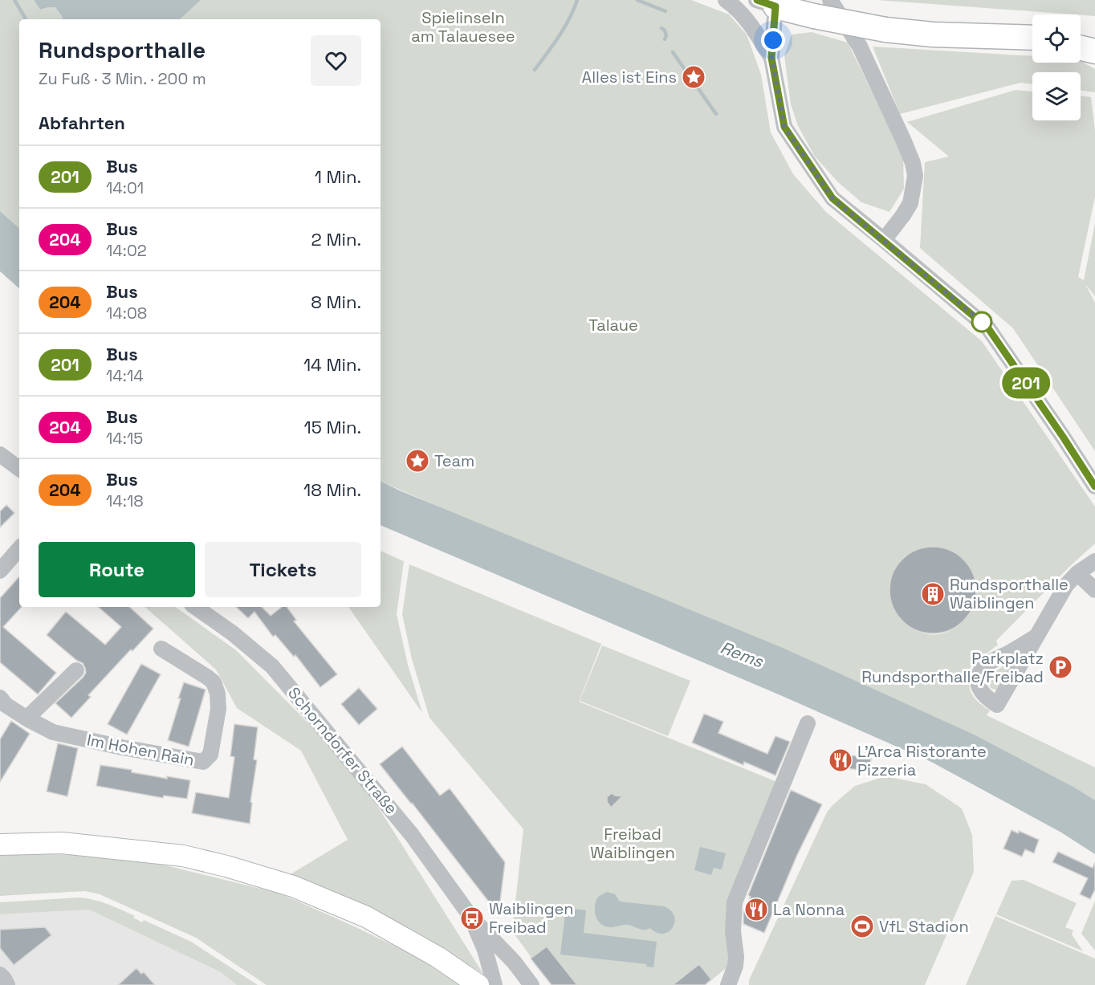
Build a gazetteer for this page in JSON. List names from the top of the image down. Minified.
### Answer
{"streets":{"street":["Im Hohen Rain","Schorndorfer Straße"]},"water":["Rems"],"parks":["Spielinseln am Talauesee","Talaue","Freibad Waiblingen"],"places":{"place":["Alles ist Eins","Team"],"building":["Rundsporthalle Waiblingen"],"parking":["Parkplatz Rundsporthalle/Freibad"],"restaurant":["L'Arca Ristorante Pizzeria","La Nonna"],"bus stop":["Waiblingen Freibad"],"sports":["VfL Stadion"]},"lines":["bus line 201"],"page":{"on_map":"201","heading":[["Rundsporthalle","Zu Fuß · 3 Min. · 200 m"],"Abfahrten"],"list":[{"mark":"201","name":"Bus","note":"14:01","value":"1 Min."},{"mark":"204","name":"Bus","note":"14:02","value":"2 Min."},{"mark":"204","name":"Bus","note":"14:08","value":"8 Min."},{"mark":"201","name":"Bus","note":"14:14","value":"14 Min."},{"mark":"204","name":"Bus","note":"14:15","value":"15 Min."},{"mark":"204","name":"Bus","note":"14:18","value":"18 Min."}],"buttons":["Route","Tickets"]}}
